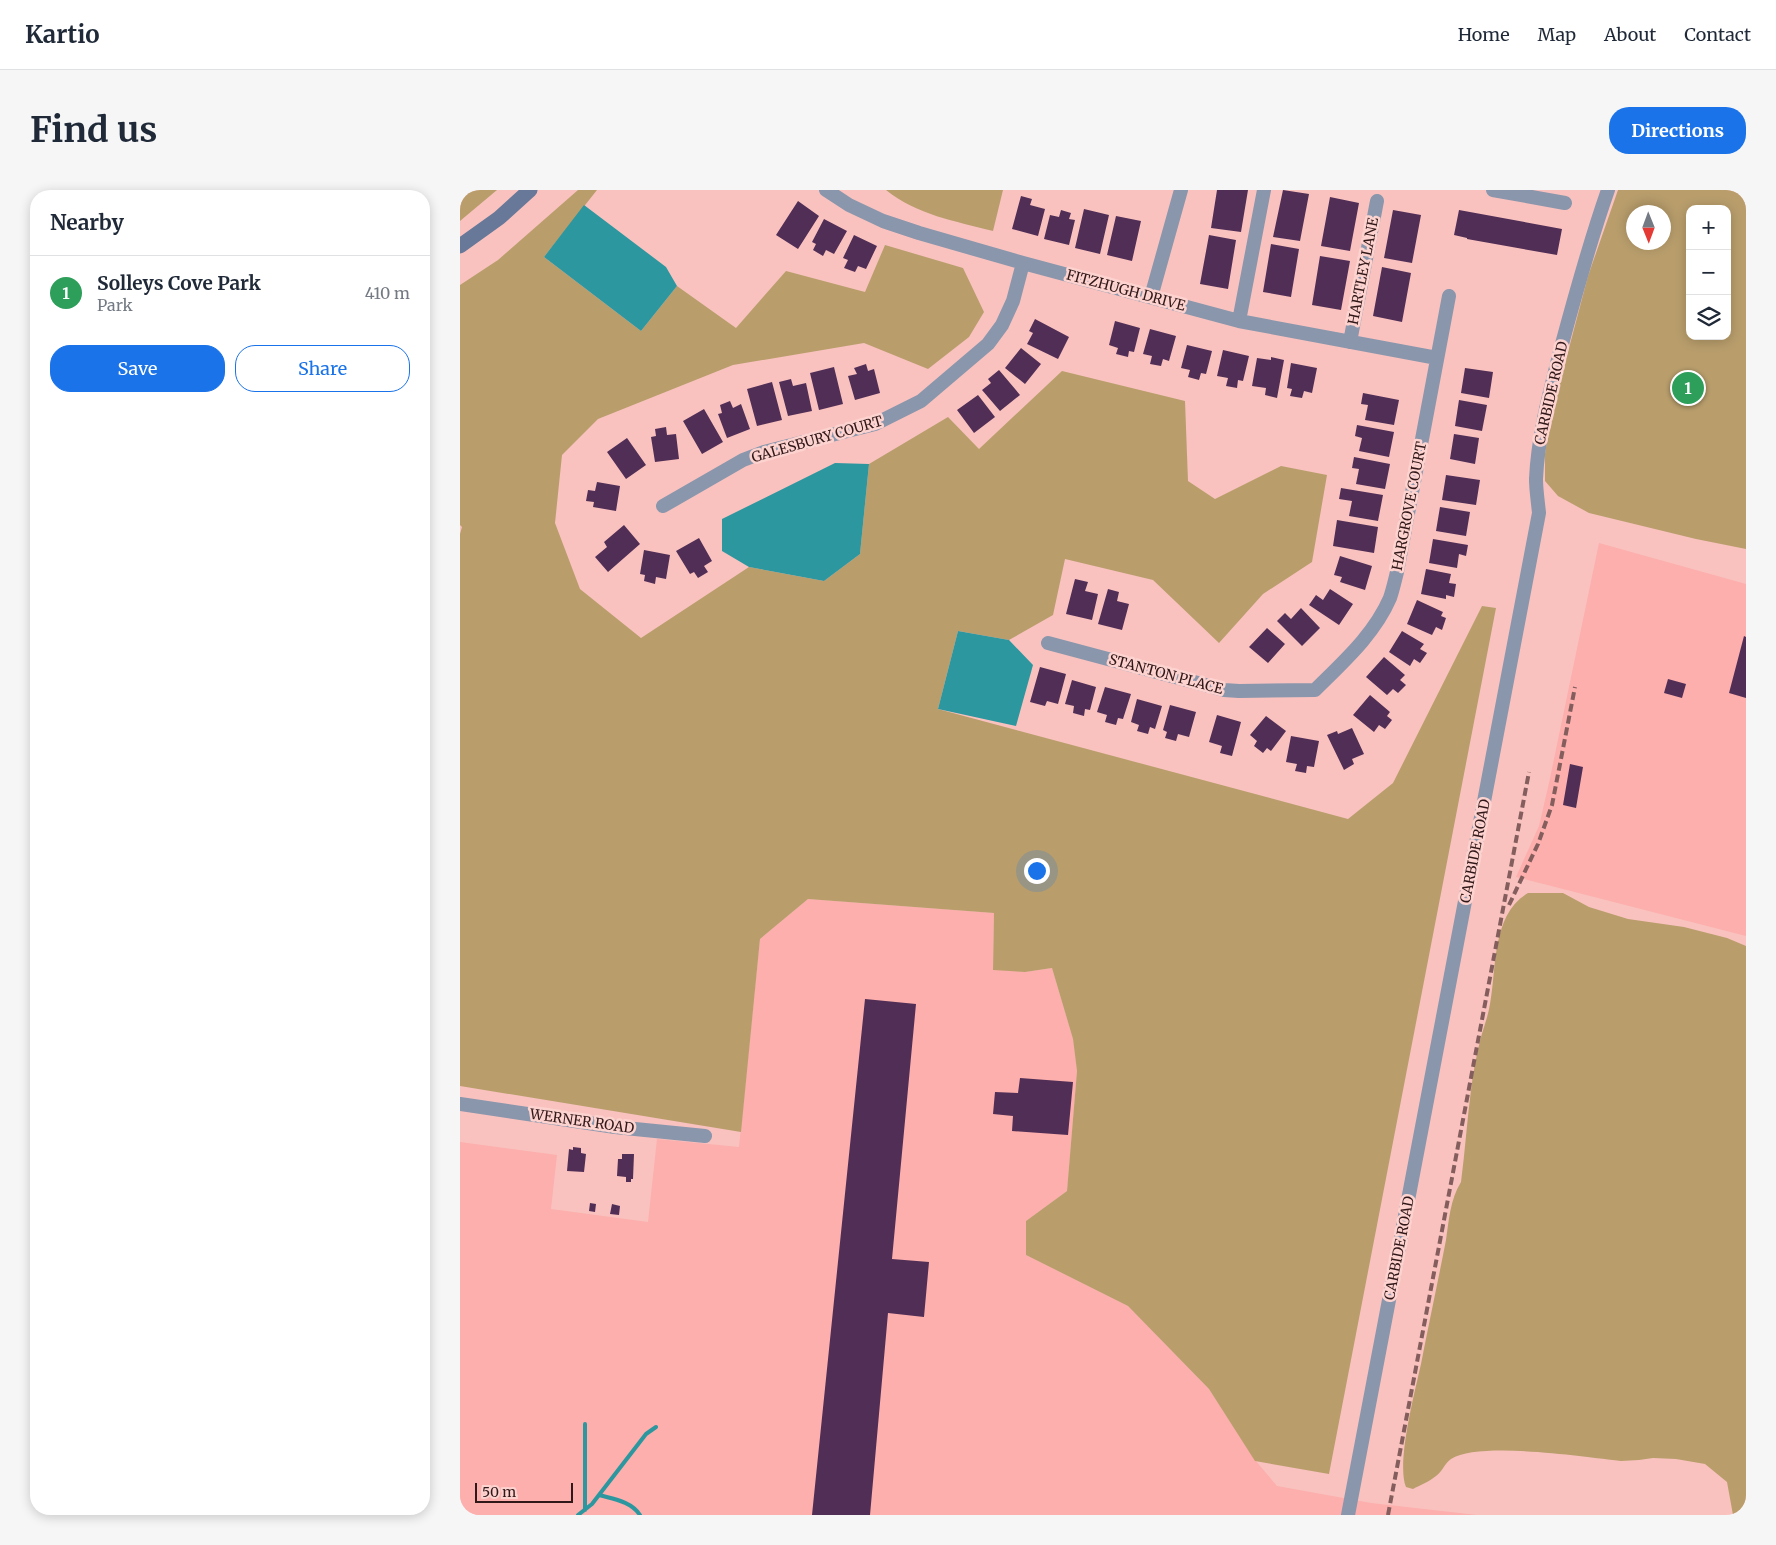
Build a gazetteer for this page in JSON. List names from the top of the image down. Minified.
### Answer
{"streets":{"street":["HARTLEY LANE","FITZHUGH DRIVE","CARBIDE ROAD","GALESBURY COURT","HARGROVE COURT","STANTON PLACE","WERNER ROAD"]},"crossings":[["HARTLEY LANE","FITZHUGH DRIVE"],["FITZHUGH DRIVE","GALESBURY COURT"],["FITZHUGH DRIVE","HARGROVE COURT"],["HARGROVE COURT","STANTON PLACE"]],"scale_bar":"50 m","north":"bottom","page":{"header":"Kartio","nav":["Home","Map","About","Contact"],"buttons":["Directions",["Save","Share"]],"title":"Find us","heading":"Nearby","map_buttons":["+","−"],"list":[{"mark":"1","name":"Solleys Cove Park","note":"Park","value":"410 m"}],"pins":"1","scale":"50 m"}}
